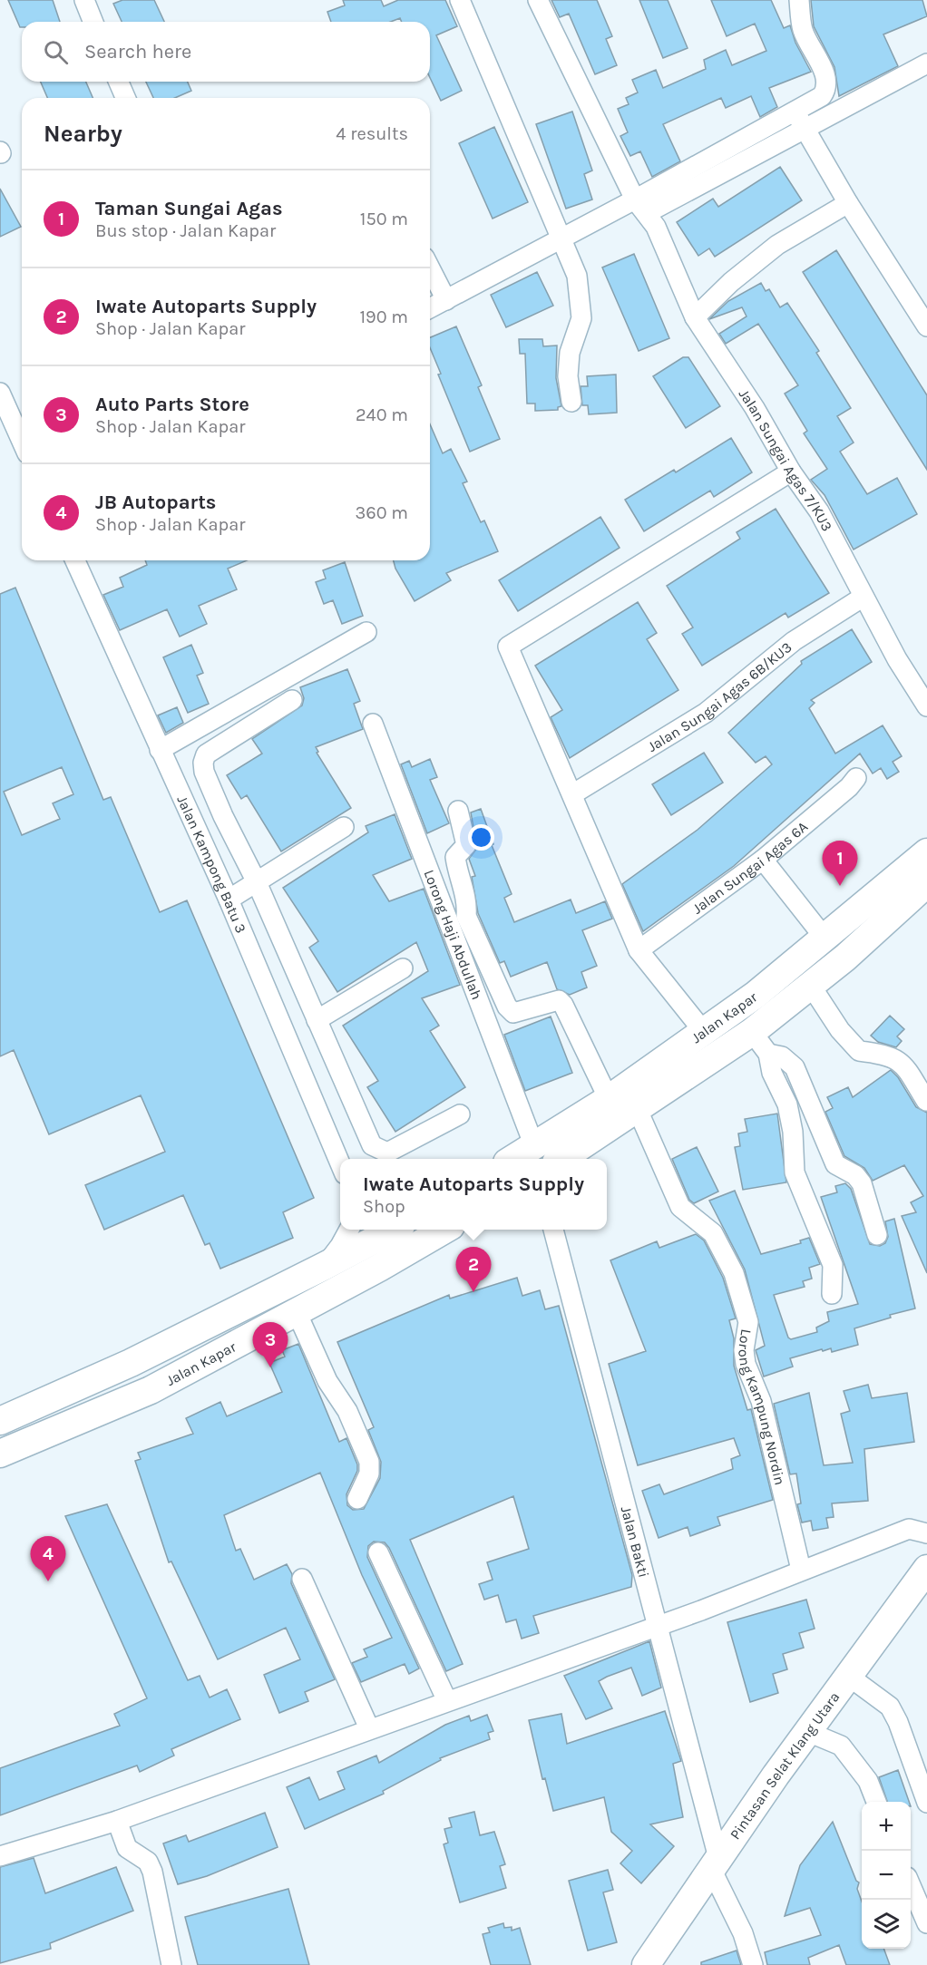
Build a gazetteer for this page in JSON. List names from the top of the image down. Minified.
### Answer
{"streets":{"highway":["Jalan Kapar","Pintasan Selat Klang Utara"],"street":["Jalan Sungai Agas 7/KU3","Jalan Sungai Agas 6B/KU3","Jalan Kampong Batu 3","Jalan Sungai Agas 6A","Lorong Haji Abdullah","Lorong Kampung Nordin","Jalan Bakti"]},"crossings":[["Jalan Sungai Agas 7/KU3","Jalan Sungai Agas 6B/KU3"],["Lorong Haji Abdullah","Jalan Kapar"],["Jalan Kapar","Lorong Kampung Nordin"],["Jalan Bakti","Pintasan Selat Klang Utara"]],"page":{"search":"Search here","heading":["Nearby","4 results"],"list":[{"mark":"1","name":"Taman Sungai Agas","note":"Bus stop · Jalan Kapar","value":"150 m"},{"mark":"2","name":"Iwate Autoparts Supply","note":"Shop · Jalan Kapar","value":"190 m"},{"mark":"3","name":"Auto Parts Store","note":"Shop · Jalan Kapar","value":"240 m"},{"mark":"4","name":"JB Autoparts","note":"Shop · Jalan Kapar","value":"360 m"}],"pins":["1","2","3","4"],"popup":["Iwate Autoparts Supply","Shop"],"map_buttons":["+","−"]}}
